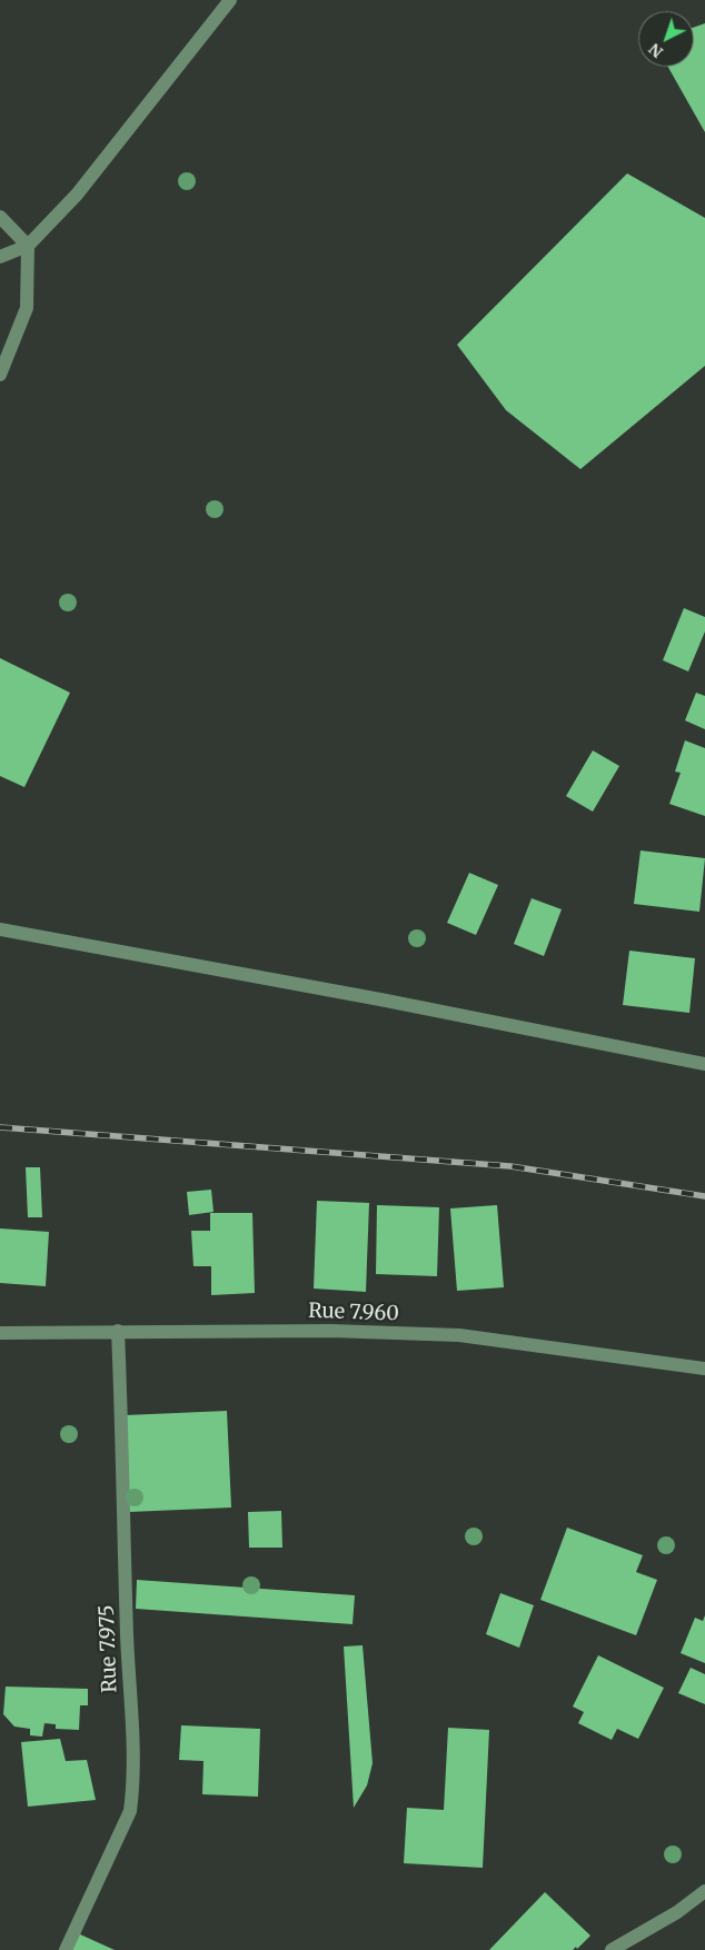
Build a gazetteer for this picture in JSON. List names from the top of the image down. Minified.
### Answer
{"streets":{"street":["Rue 7.960","Rue 7.975"]},"crossings":[["Rue 7.960","Rue 7.975"]],"north":"bottom left"}
